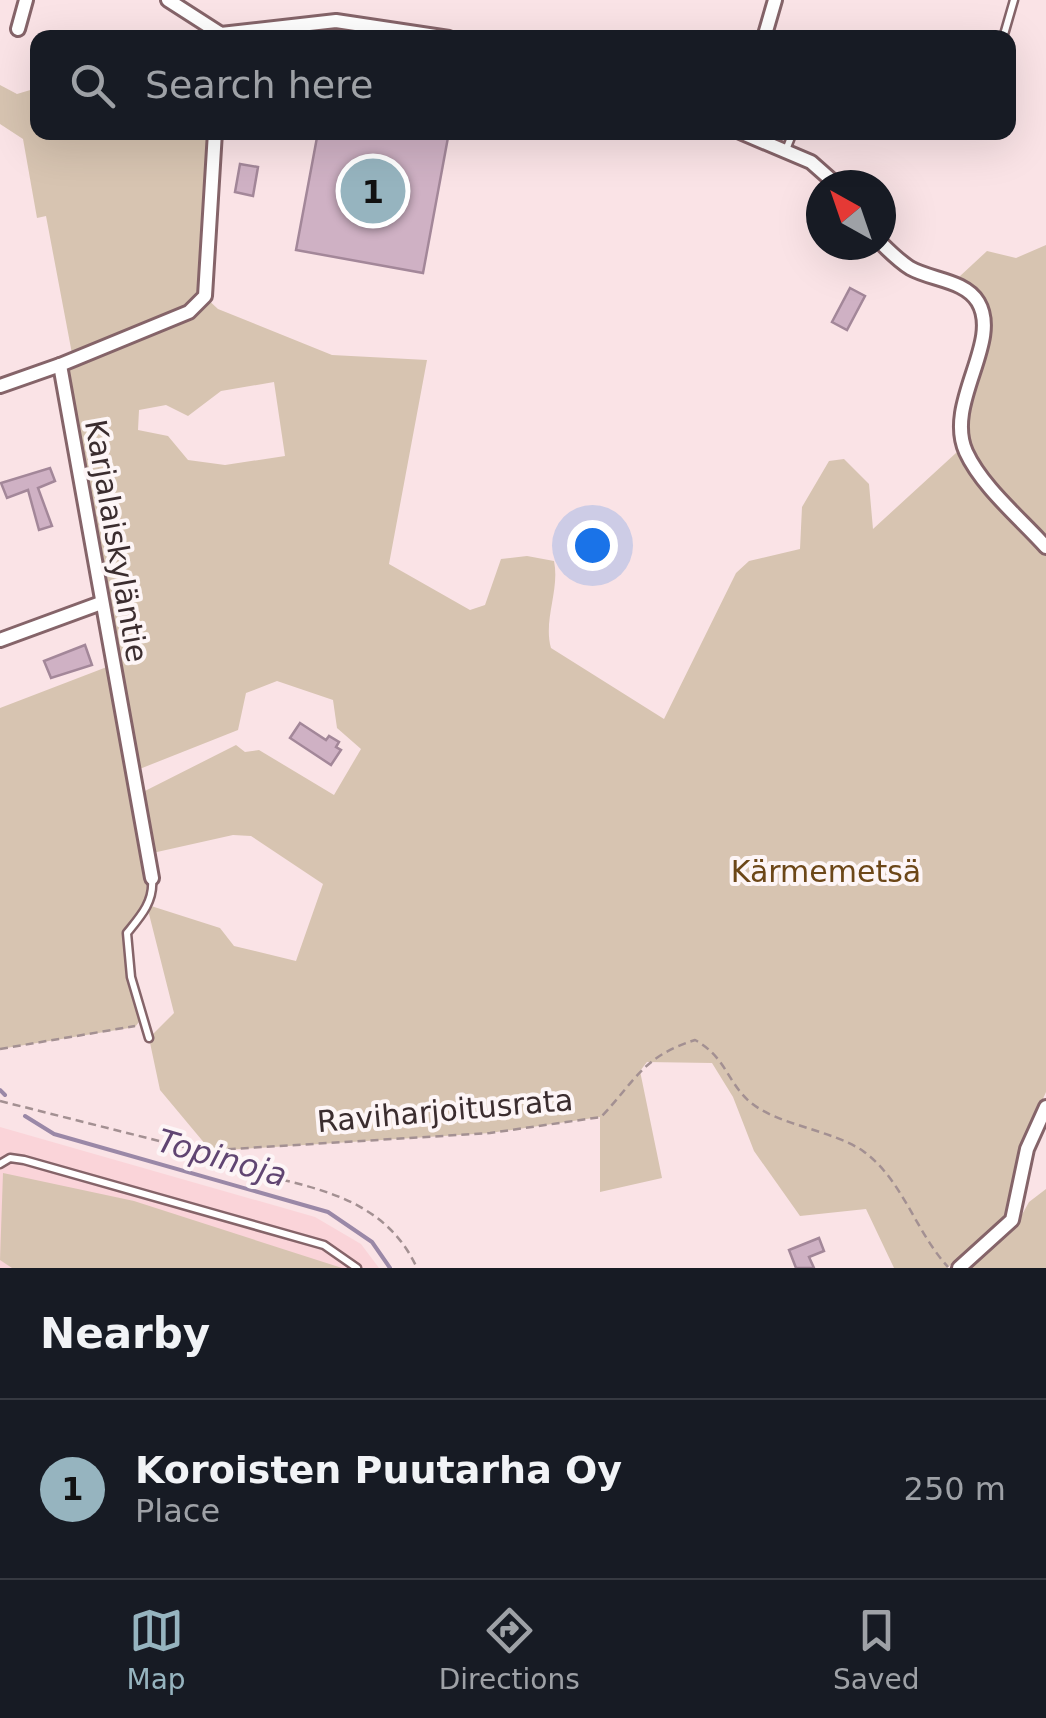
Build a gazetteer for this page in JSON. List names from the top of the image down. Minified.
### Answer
{"streets":{"street":["Karjalaiskyläntie"],"path":["Raviharjoitusrata"]},"water":["Topinoja"],"parks":["Kärmemetsä"],"north":"top left","page":{"search":"Search here","pins":"1","heading":"Nearby","list":[{"mark":"1","name":"Koroisten Puutarha Oy","note":"Place","value":"250 m"}],"nav":["Map","Directions","Saved"]}}
